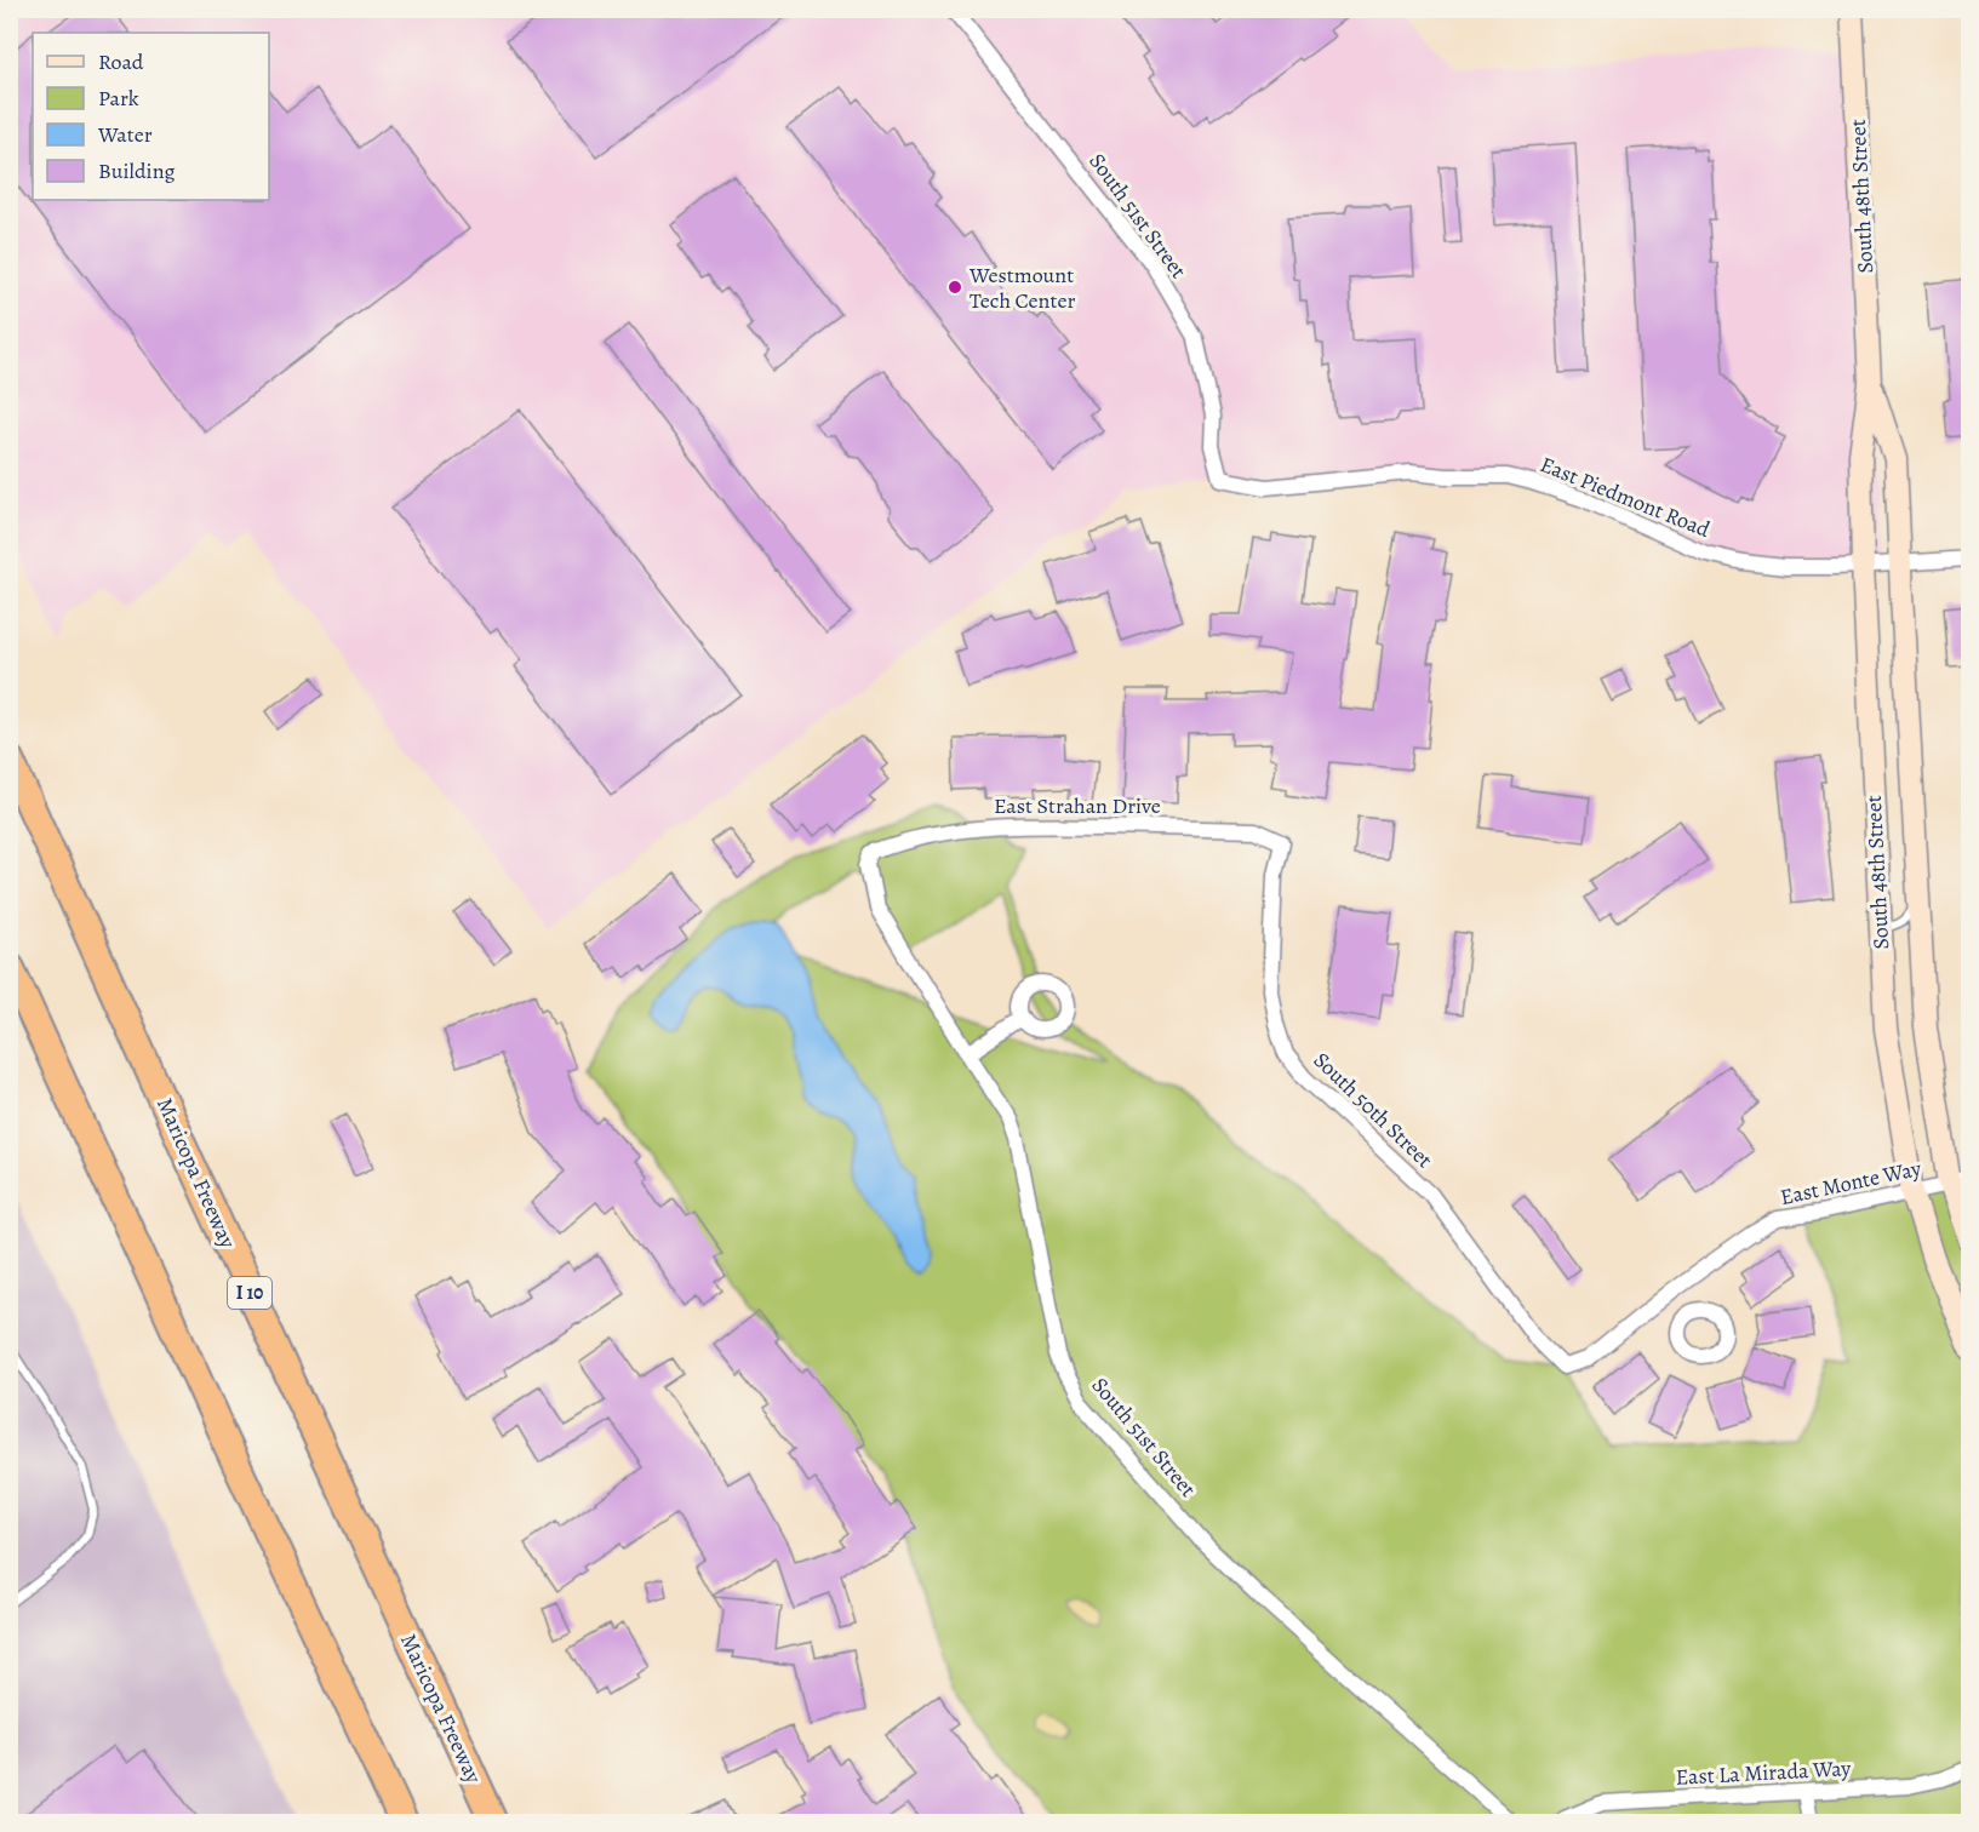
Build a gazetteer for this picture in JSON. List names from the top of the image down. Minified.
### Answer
{"streets":{"highway":["Maricopa Freeway","I 10"],"main road":["South 48th Street"],"street":["South 51st Street","East Piedmont Road","East Strahan Drive","South 50th Street","East Monte Way","East La Mirada Way"]},"crossings":[["South 48th Street","East Piedmont Road"],["South 48th Street","East Monte Way"],["South 51st Street","East Piedmont Road"],["South 51st Street","East Strahan Drive"],["East Strahan Drive","South 50th Street"],["South 50th Street","East Monte Way"]],"places":["Westmount Tech Center"],"legend":["Road","Park","Water","Building"]}
